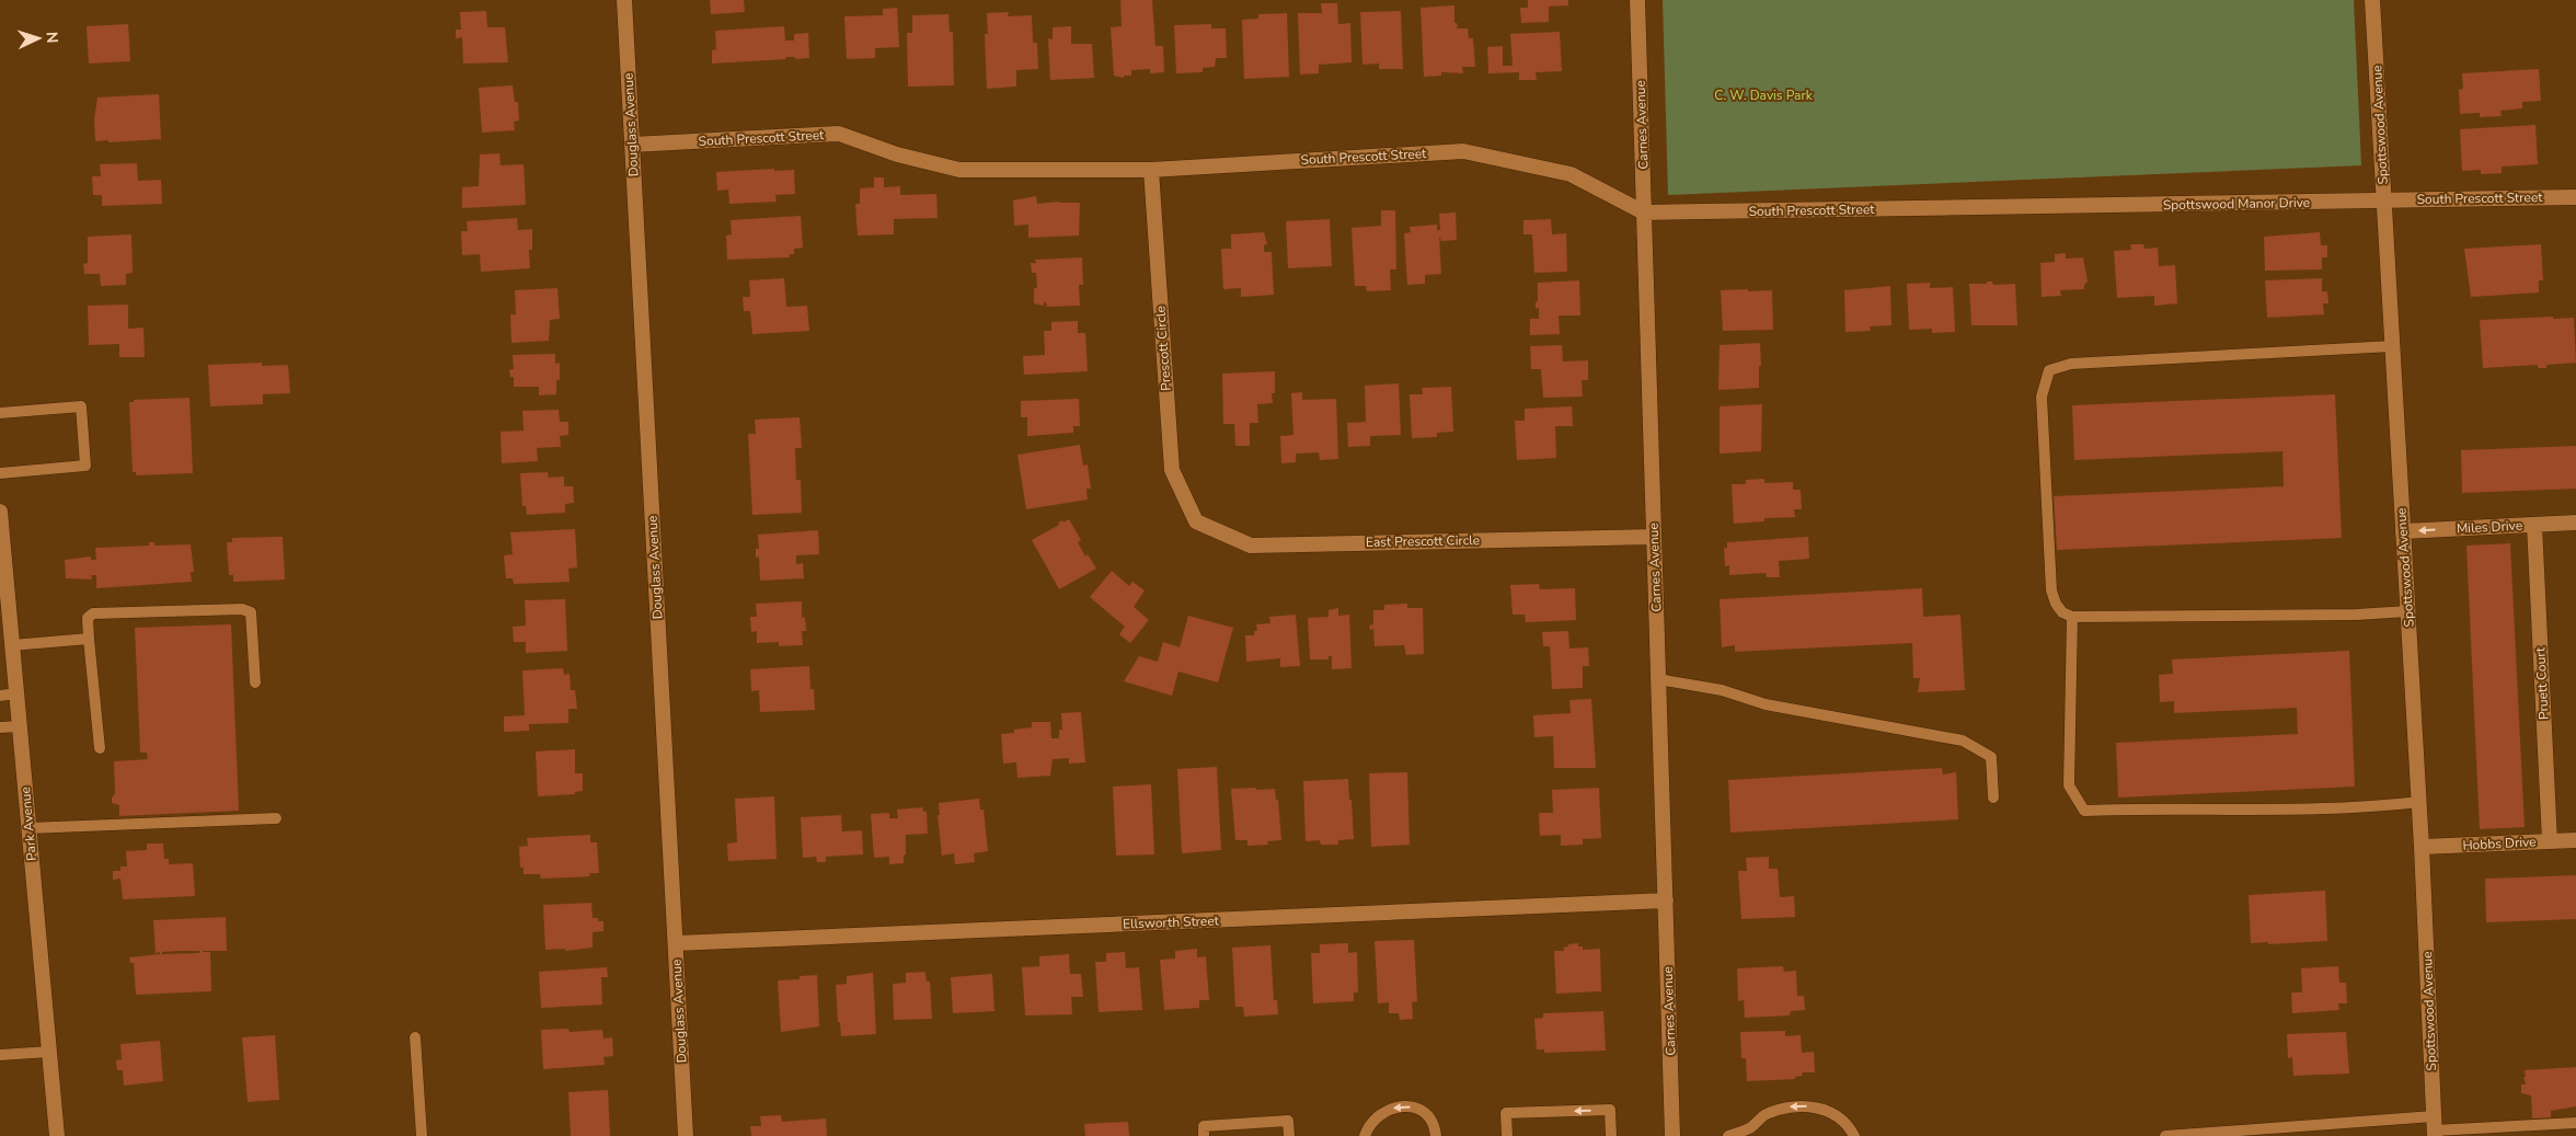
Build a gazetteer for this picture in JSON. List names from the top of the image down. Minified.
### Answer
{"streets":{"street":["Douglass Avenue","Carnes Avenue","Spottswood Avenue","South Prescott Street","Spottswood Manor Drive","Prescott Circle","Miles Drive","East Prescott Circle","Pruett Court","Park Avenue","Hobbs Drive","Ellsworth Street"]},"crossings":[["Douglass Avenue","South Prescott Street"],["Douglass Avenue","Ellsworth Street"],["Carnes Avenue","South Prescott Street"],["Carnes Avenue","East Prescott Circle"],["Carnes Avenue","Ellsworth Street"],["Spottswood Avenue","South Prescott Street"],["Spottswood Avenue","Spottswood Manor Drive"],["Spottswood Avenue","Miles Drive"],["Spottswood Avenue","Hobbs Drive"],["South Prescott Street","Spottswood Manor Drive"],["South Prescott Street","Prescott Circle"],["Prescott Circle","East Prescott Circle"],["Miles Drive","Pruett Court"],["Pruett Court","Hobbs Drive"]],"one_way":["Miles Drive"],"parks":["C. W. Davis Park"],"north":"right"}
